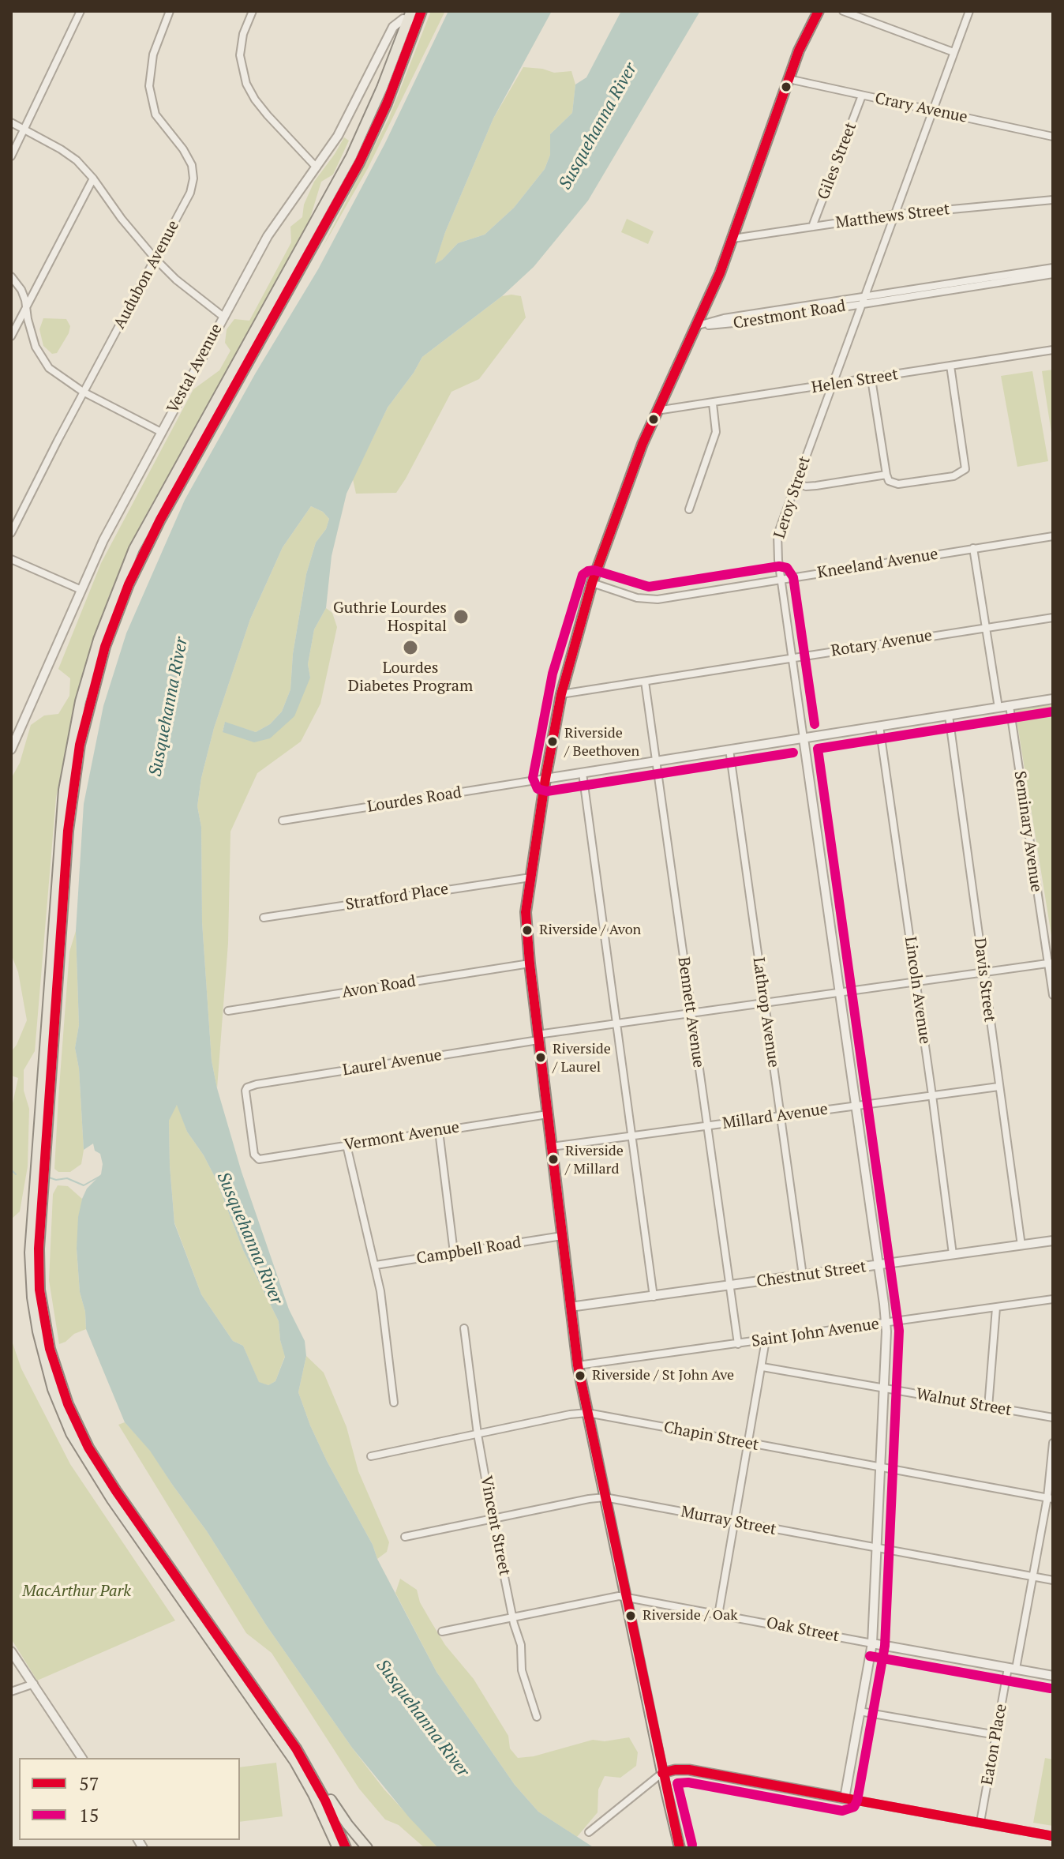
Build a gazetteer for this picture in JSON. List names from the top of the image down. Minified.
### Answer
{"streets":{"street":["Crary Avenue","Giles Street","Matthews Street","Audubon Avenue","Crestmont Road","Vestal Avenue","Helen Street","Leroy Street","Kneeland Avenue","Rotary Avenue","Lourdes Road","Seminary Avenue","Stratford Place","Davis Street","Avon Road","Lincoln Avenue","Bennett Avenue","Lathrop Avenue","Laurel Avenue","Millard Avenue","Vermont Avenue","Campbell Road","Chestnut Street","Saint John Avenue","Walnut Street","Chapin Street","Murray Street","Vincent Street","Oak Street","Eaton Place"]},"crossings":[["Crary Avenue","Giles Street"],["Crary Avenue","Leroy Street"],["Giles Street","Matthews Street"],["Matthews Street","Leroy Street"],["Crestmont Road","Leroy Street"],["Helen Street","Leroy Street"],["Leroy Street","Kneeland Avenue"],["Leroy Street","Rotary Avenue"],["Leroy Street","Laurel Avenue"],["Leroy Street","Millard Avenue"],["Leroy Street","Chestnut Street"],["Leroy Street","Saint John Avenue"],["Leroy Street","Walnut Street"],["Leroy Street","Chapin Street"],["Leroy Street","Murray Street"],["Leroy Street","Oak Street"],["Rotary Avenue","Bennett Avenue"],["Seminary Avenue","Laurel Avenue"],["Davis Street","Laurel Avenue"],["Davis Street","Millard Avenue"],["Davis Street","Chestnut Street"],["Lincoln Avenue","Laurel Avenue"],["Lincoln Avenue","Millard Avenue"],["Lincoln Avenue","Chestnut Street"],["Bennett Avenue","Laurel Avenue"],["Bennett Avenue","Millard Avenue"],["Bennett Avenue","Chestnut Street"],["Bennett Avenue","Saint John Avenue"],["Lathrop Avenue","Laurel Avenue"],["Lathrop Avenue","Millard Avenue"],["Lathrop Avenue","Chestnut Street"],["Laurel Avenue","Vermont Avenue"],["Chapin Street","Vincent Street"],["Murray Street","Vincent Street"],["Vincent Street","Oak Street"],["Oak Street","Eaton Place"]],"water":["Susquehanna River"],"parks":["MacArthur Park"],"places":["Guthrie Lourdes Hospital","Lourdes Diabetes Program","Riverside / Beethoven","Riverside / Avon","Riverside / Laurel","Riverside / Millard","Riverside / St John Ave","Riverside / Oak"],"lines":["transit line 57","transit line 15"],"legend":["57","15"]}
